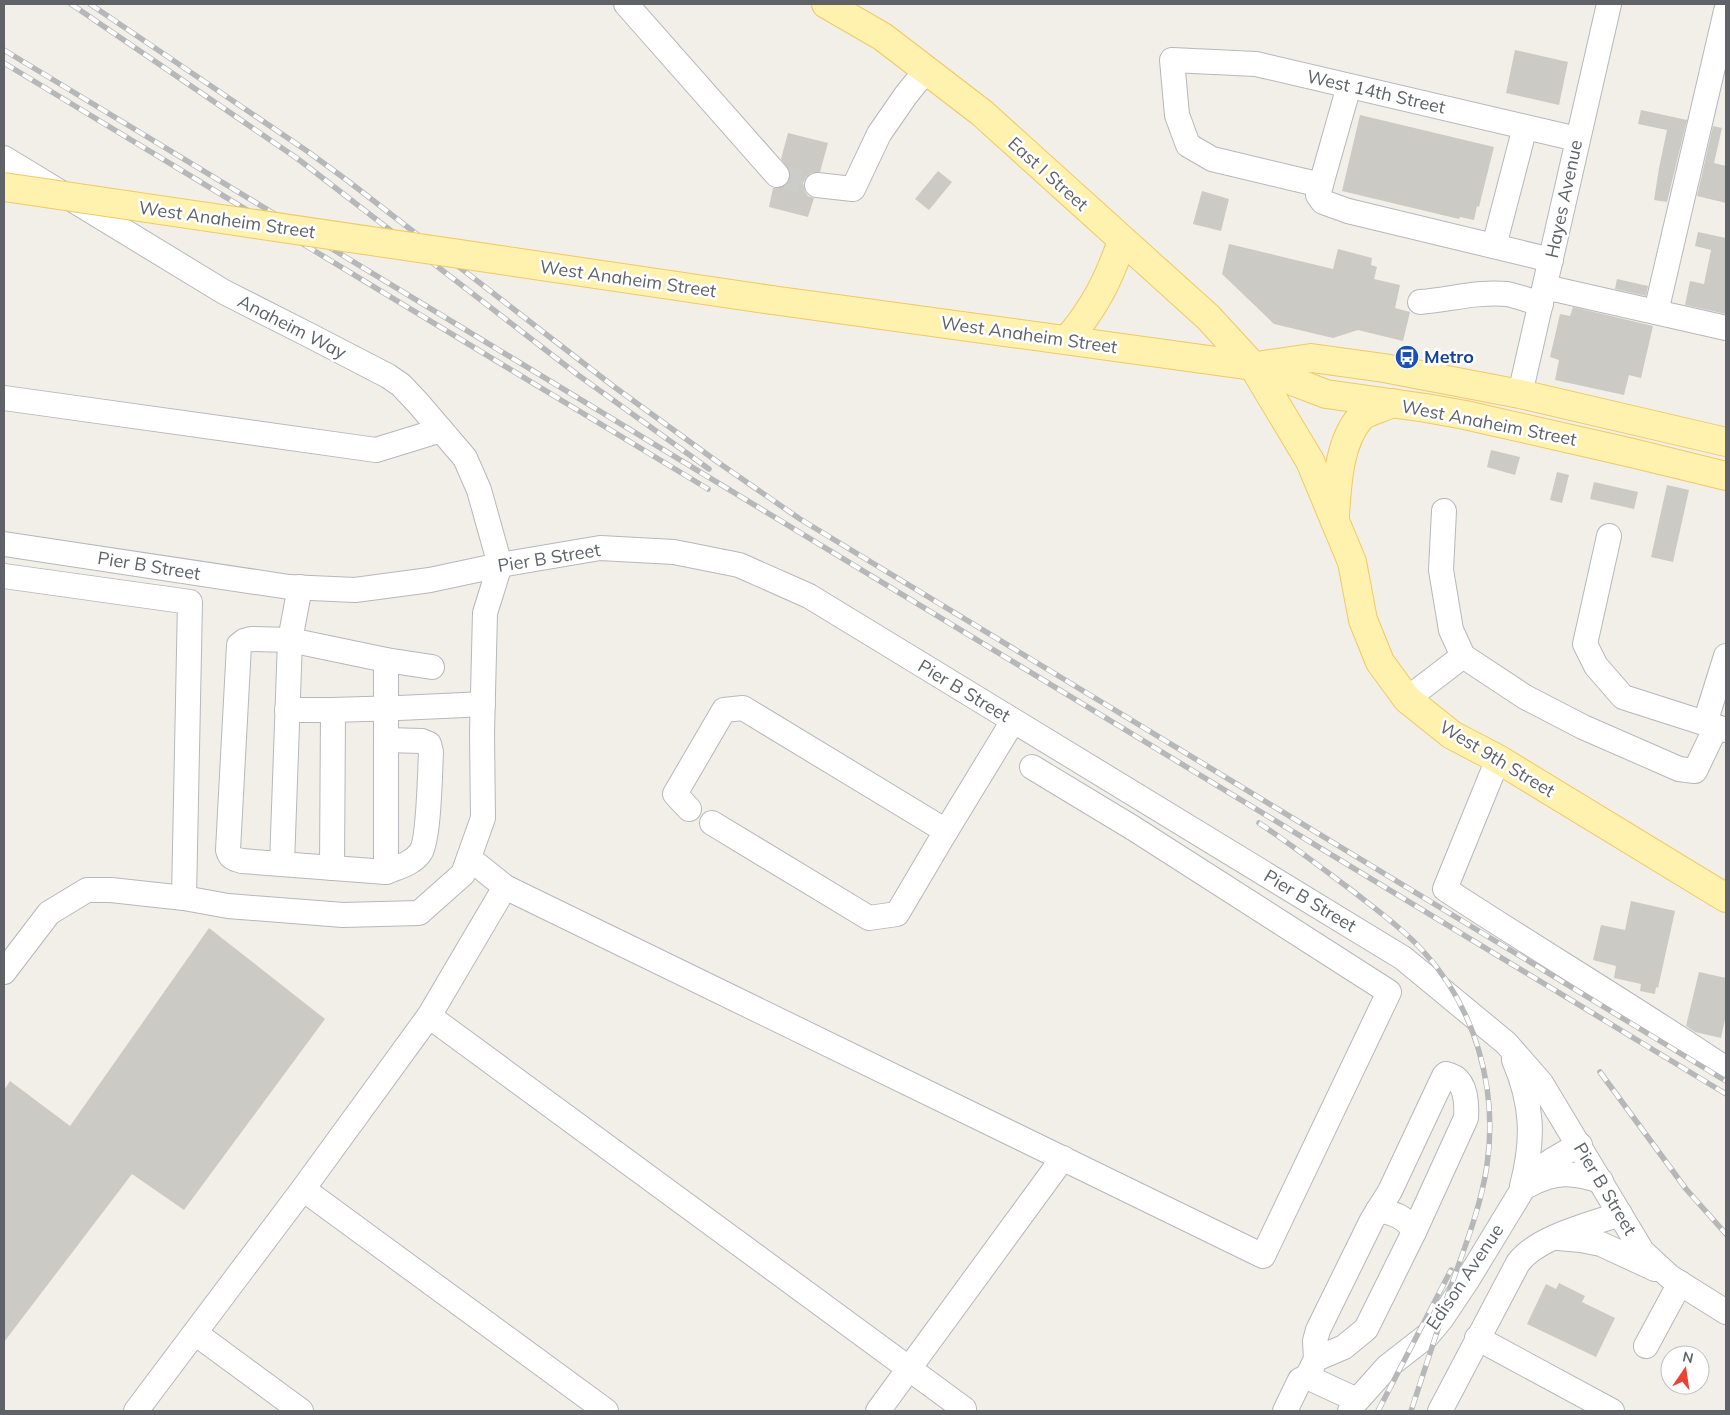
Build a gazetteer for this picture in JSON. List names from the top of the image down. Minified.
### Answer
{"streets":{"main road":["East I Street","West Anaheim Street","West 9th Street"],"street":["West 14th Street","Hayes Avenue","Anaheim Way","Pier B Street","Edison Avenue"]},"crossings":[["West 14th Street","Hayes Avenue"],["East I Street","West Anaheim Street"],["East I Street","West 9th Street"],["Hayes Avenue","West Anaheim Street"],["West Anaheim Street","West 9th Street"],["Anaheim Way","Pier B Street"],["Pier B Street","Edison Avenue"]],"places":{"bus stop":["Metro"]},"north":"top"}
